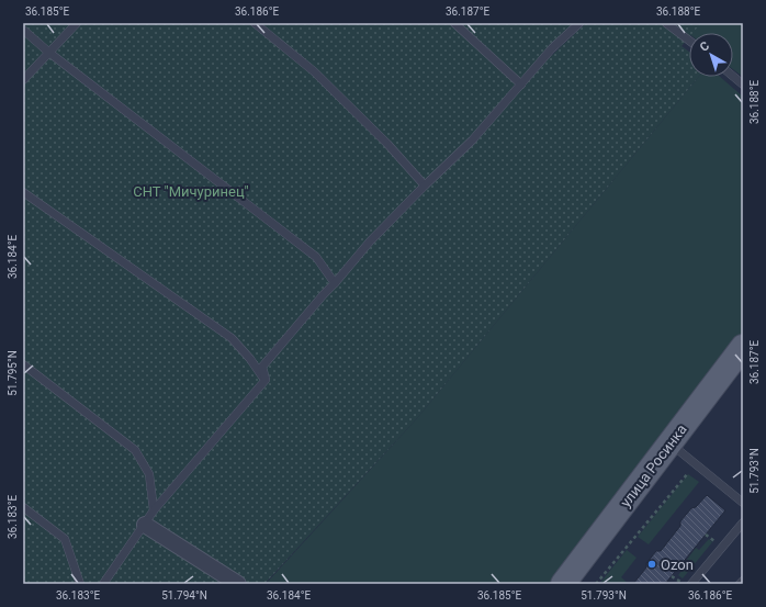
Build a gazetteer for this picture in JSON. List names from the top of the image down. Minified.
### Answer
{"streets":{"main road":["улица Росинка"]},"parks":["СНТ \"Мичуринец\""],"places":["Ozon"],"north":"top left","coordinates":["36.185°E","36.186°E","36.187°E","36.188°E","36.184°E","51.795°N","51.793°N","36.183°E","51.794°N"]}
